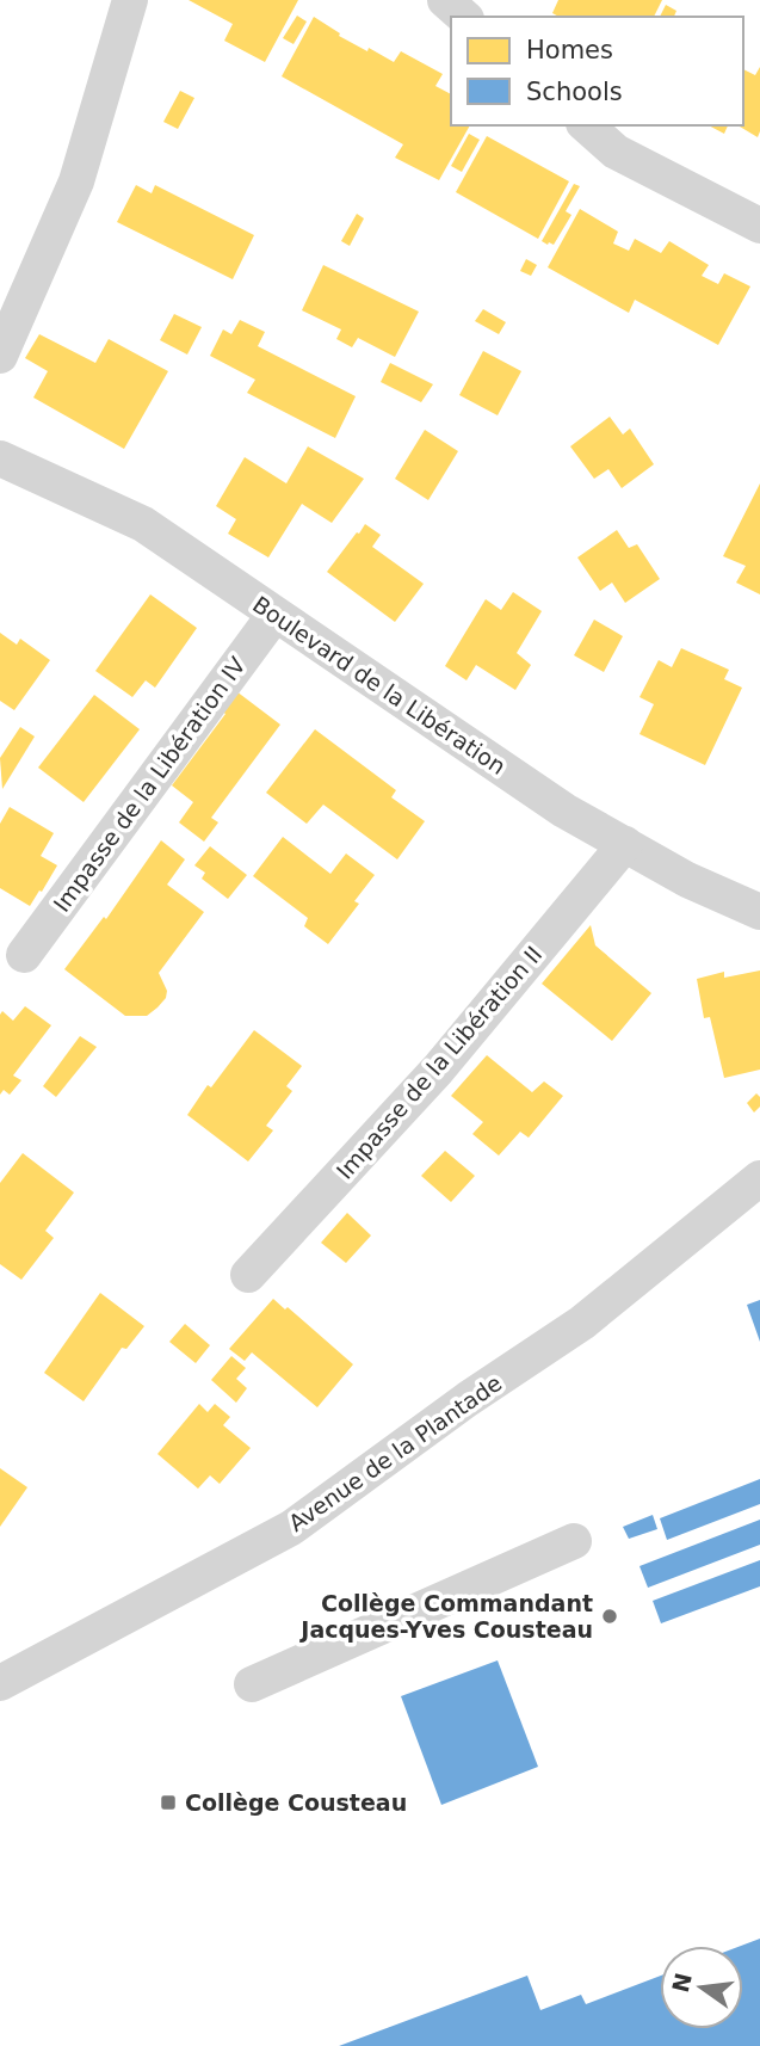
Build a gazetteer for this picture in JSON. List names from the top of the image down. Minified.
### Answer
{"streets":{"street":["Boulevard de la Libération","Impasse de la Libération IV","Impasse de la Libération II","Avenue de la Plantade"]},"crossings":[["Boulevard de la Libération","Impasse de la Libération IV"],["Boulevard de la Libération","Impasse de la Libération II"]],"places":{"other":["Collège Commandant Jacques-Yves Cousteau"],"transit":["Collège Cousteau"]},"legend":["Homes","Schools"],"north":"left"}
